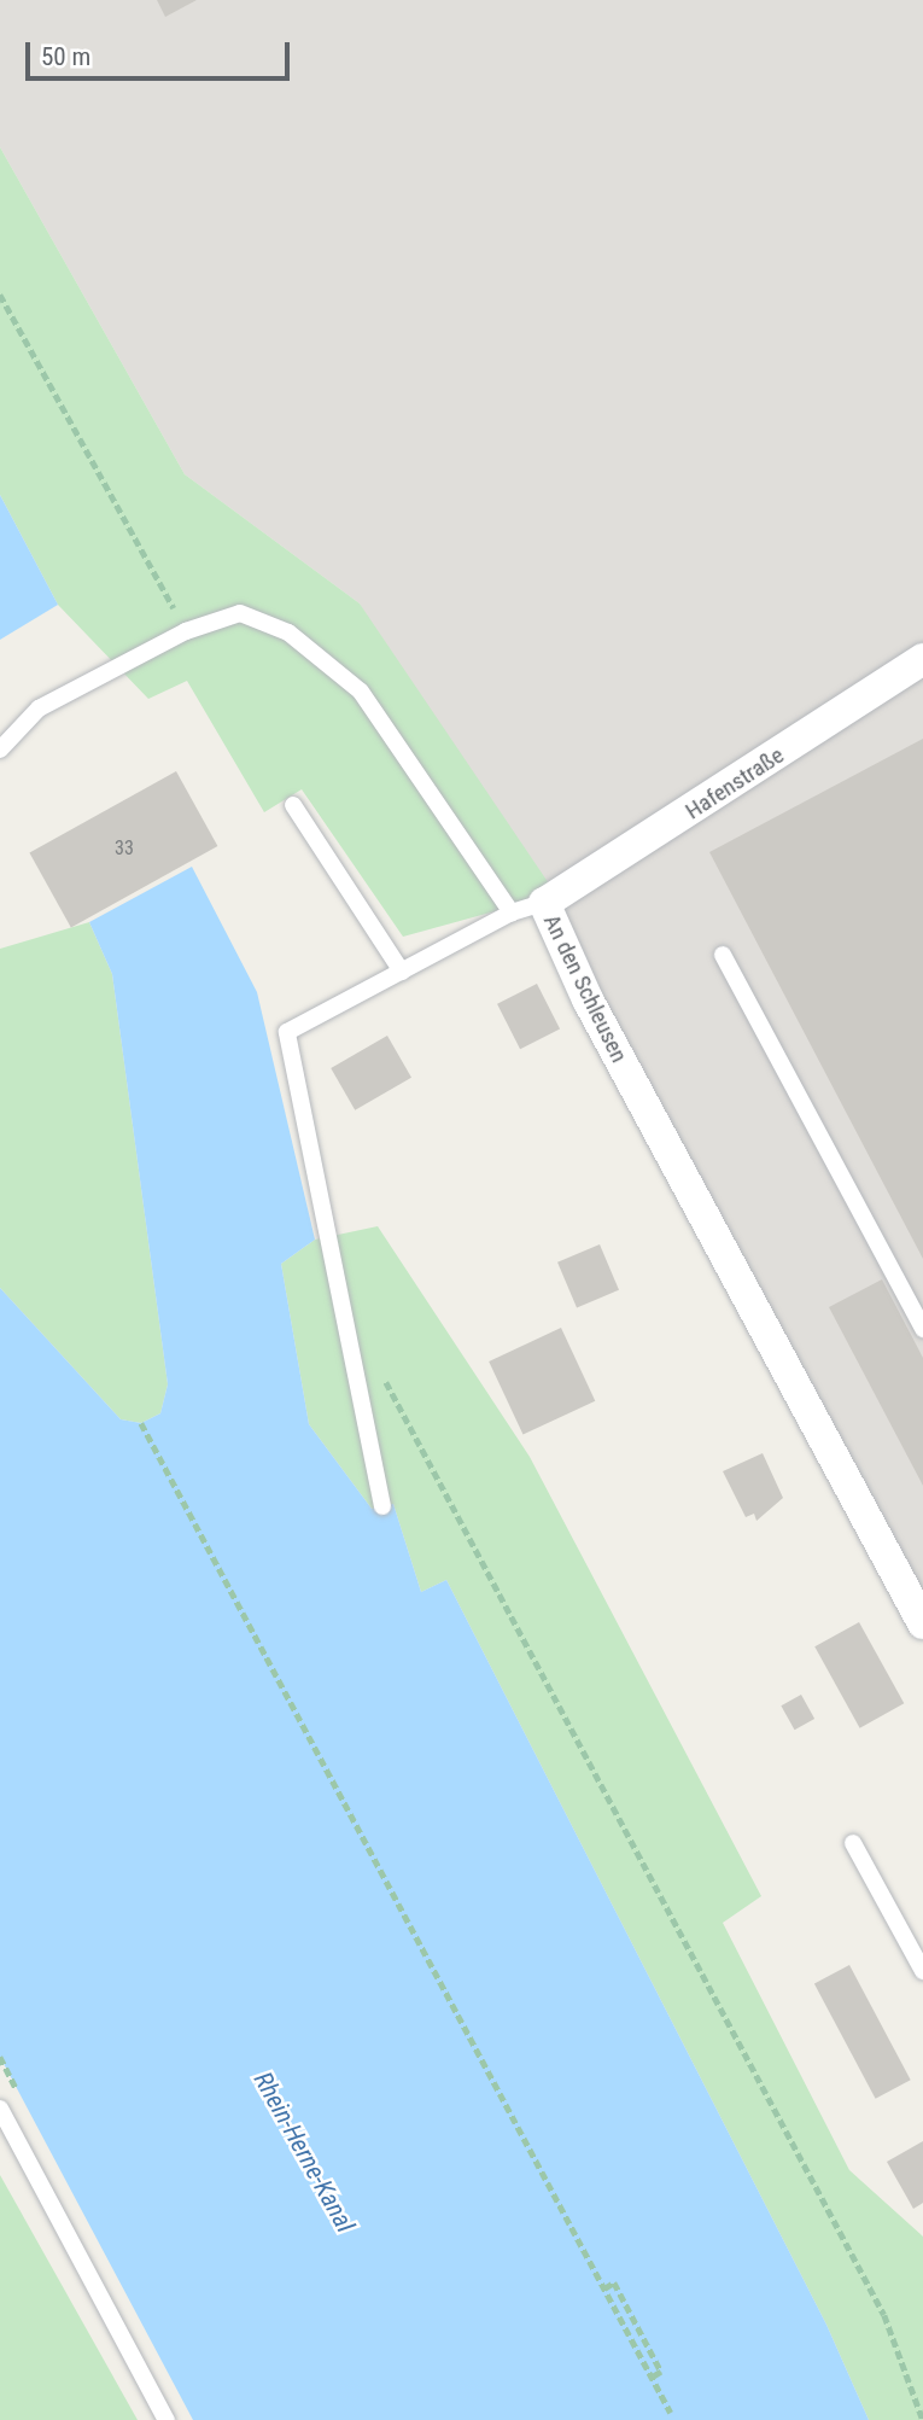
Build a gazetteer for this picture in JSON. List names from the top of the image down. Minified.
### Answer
{"streets":{"street":["Hafenstraße","An den Schleusen"]},"crossings":[["Hafenstraße","An den Schleusen"]],"water":["Rhein-Herne-Kanal"],"house_numbers":["33"],"scale_bar":"50 m"}
